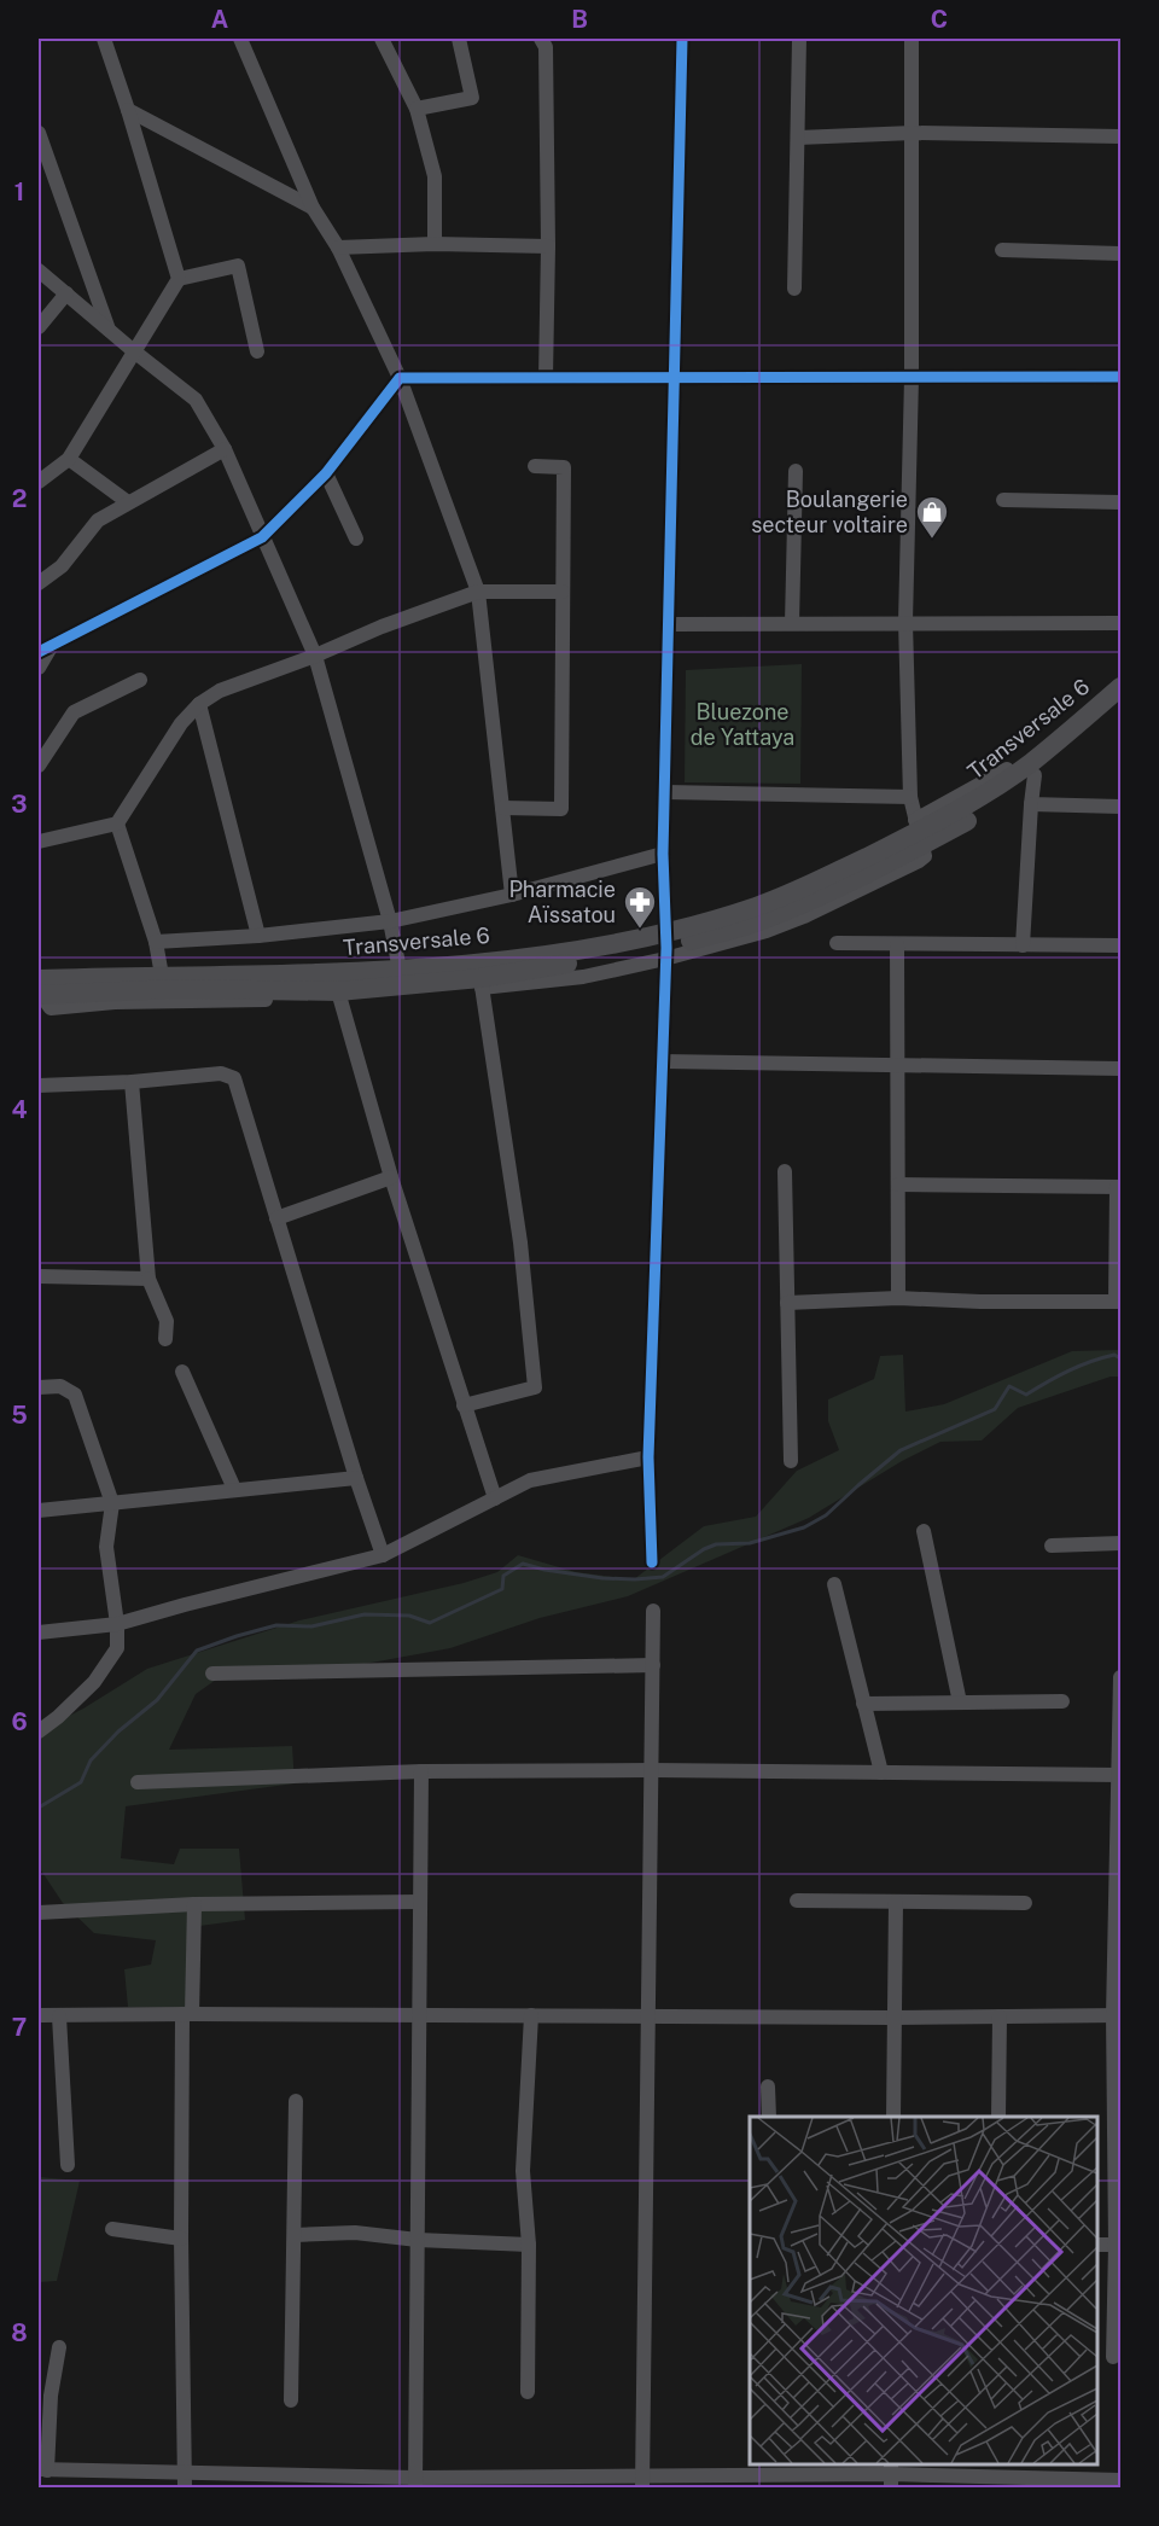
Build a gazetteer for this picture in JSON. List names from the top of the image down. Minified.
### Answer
{"streets":{"main road":["Transversale 6"]},"parks":["Bluezone de Yattaya"],"places":{"shop":["Boulangerie secteur voltaire"],"pharmacy":["Pharmacie Aïssatou"]},"grid":{"columns":["A","B","C"],"rows":["1","2","3","4","5","6","7","8"]}}
